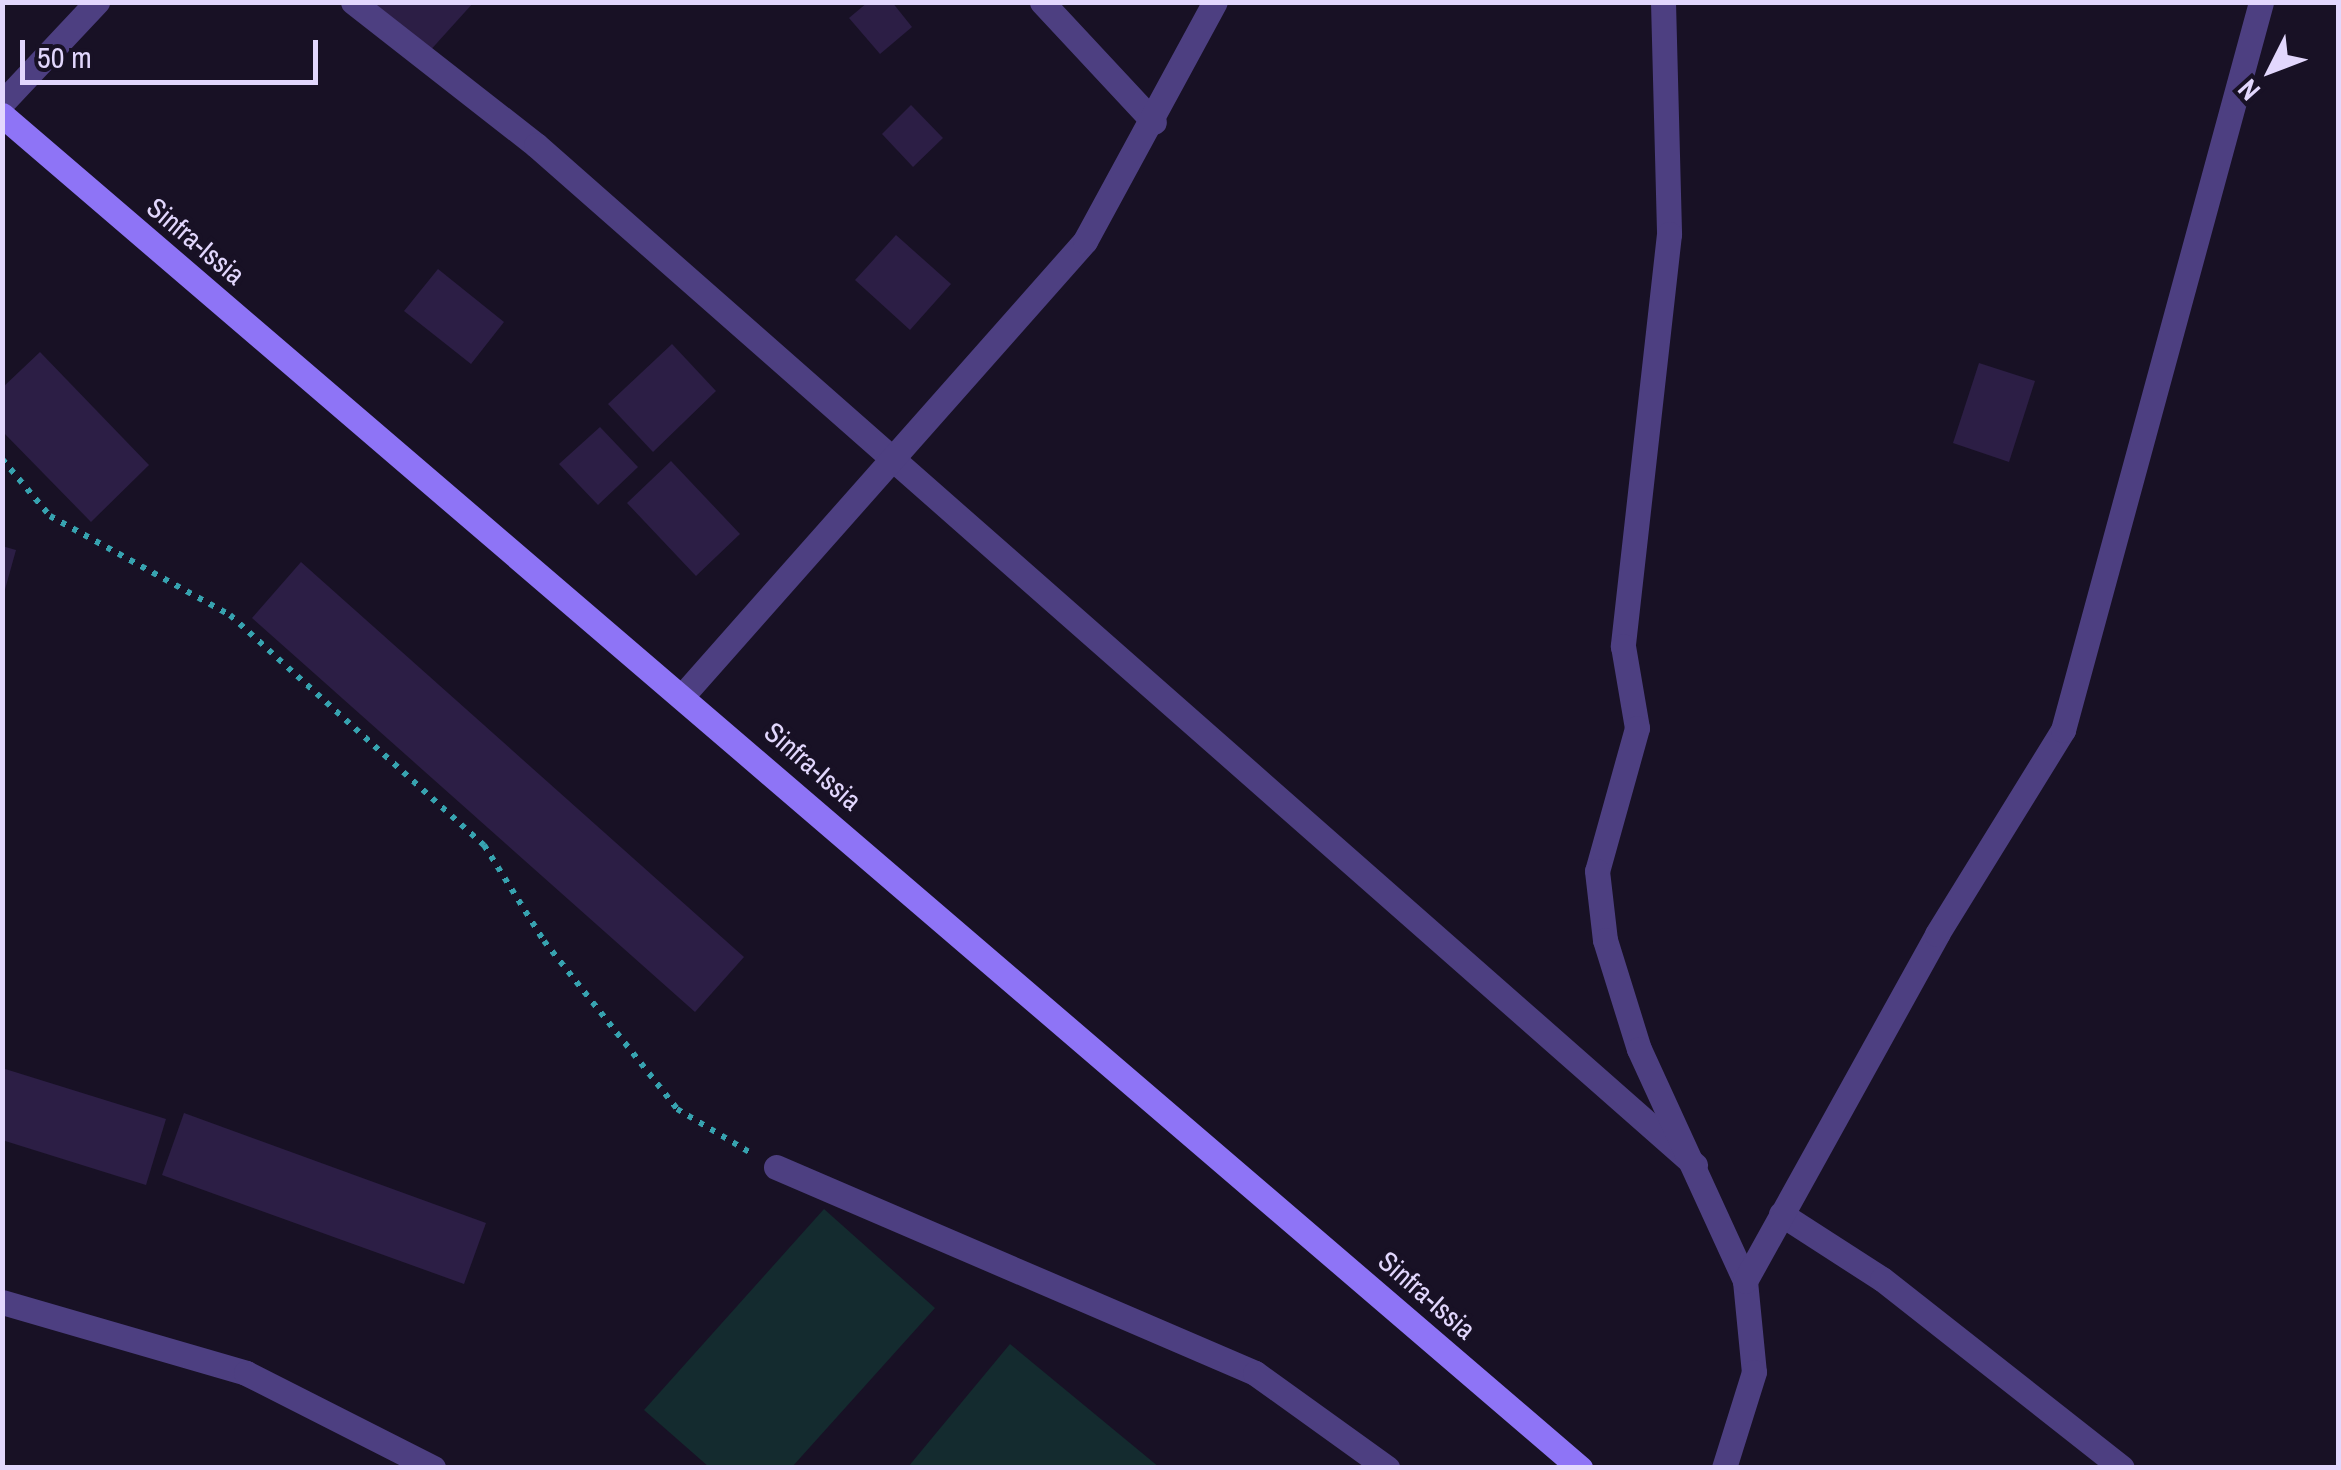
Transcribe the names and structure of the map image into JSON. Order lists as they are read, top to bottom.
{
  "streets": {
    "main road": ["Sinfra-Issia"]
  },
  "scale_bar": "50 m",
  "north": "bottom left"
}
